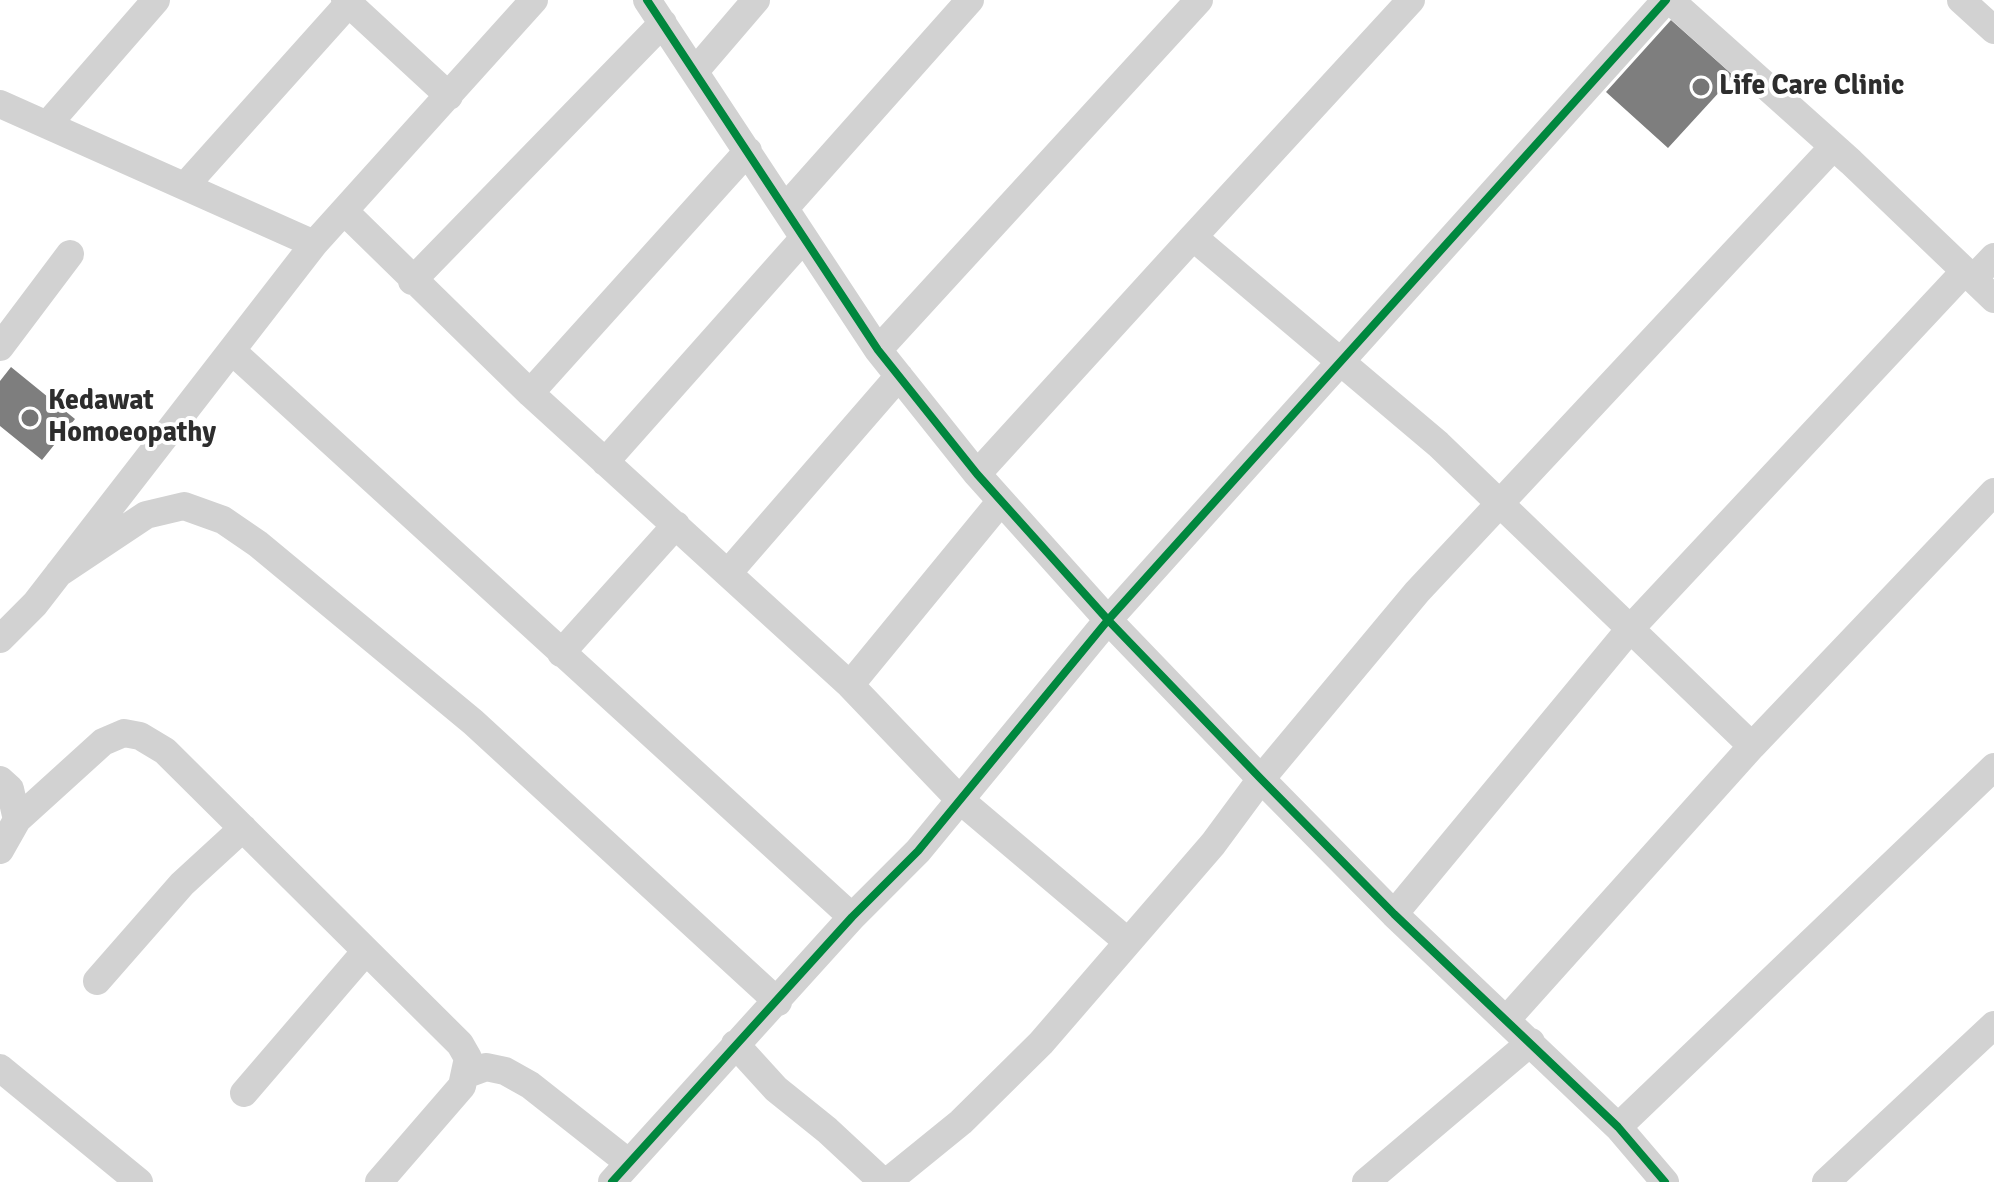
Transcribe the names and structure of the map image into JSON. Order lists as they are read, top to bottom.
{
  "places": ["Life Care Clinic", "Kedawat Homoeopathy"]
}
